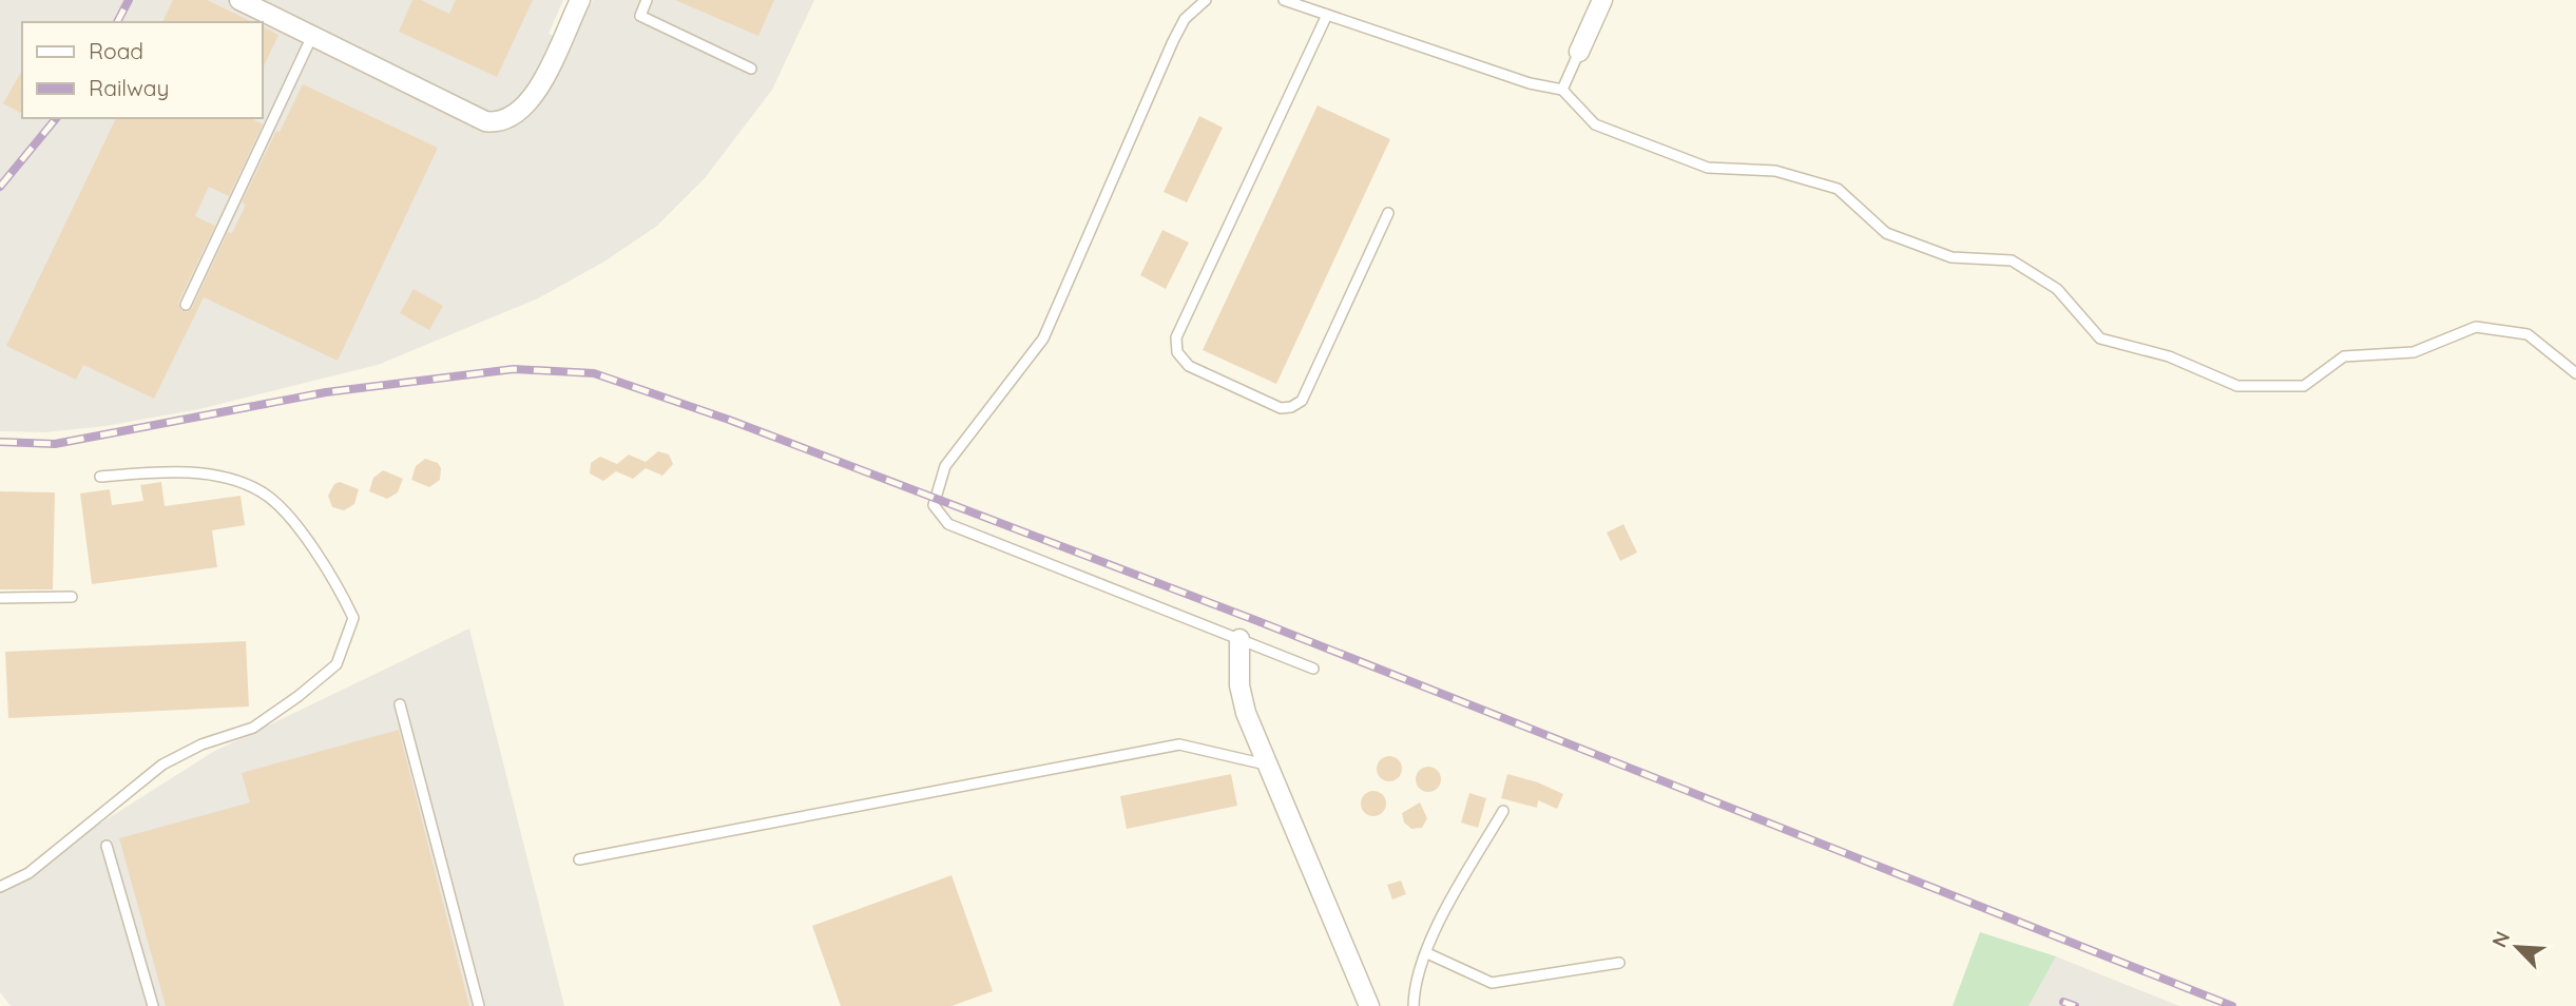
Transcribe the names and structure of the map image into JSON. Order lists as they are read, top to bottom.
{
  "legend": ["Road", "Railway"],
  "north": "top left"
}
